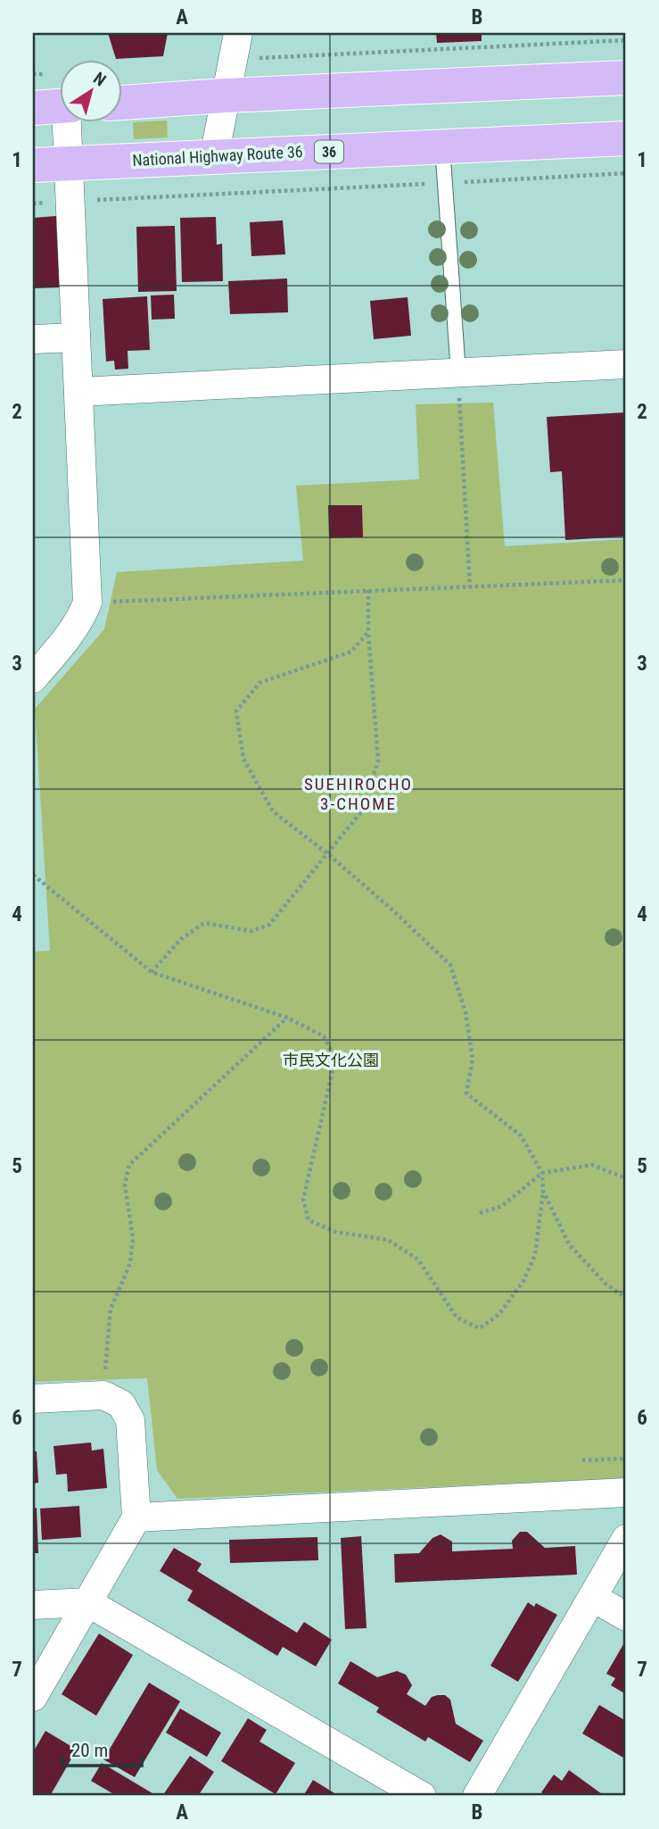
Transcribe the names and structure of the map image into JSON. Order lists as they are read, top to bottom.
{
  "streets": {
    "highway": ["36", "National Highway Route 36"]
  },
  "districts": ["SUEHIROCHO 3-CHOME"],
  "parks": ["市民文化公園"],
  "scale_bar": "20 m",
  "north": "top right",
  "grid": {
    "columns": ["A", "B"],
    "rows": [
      "1",
      "2",
      "3",
      "4",
      "5",
      "6",
      "7"
    ]
  }
}
